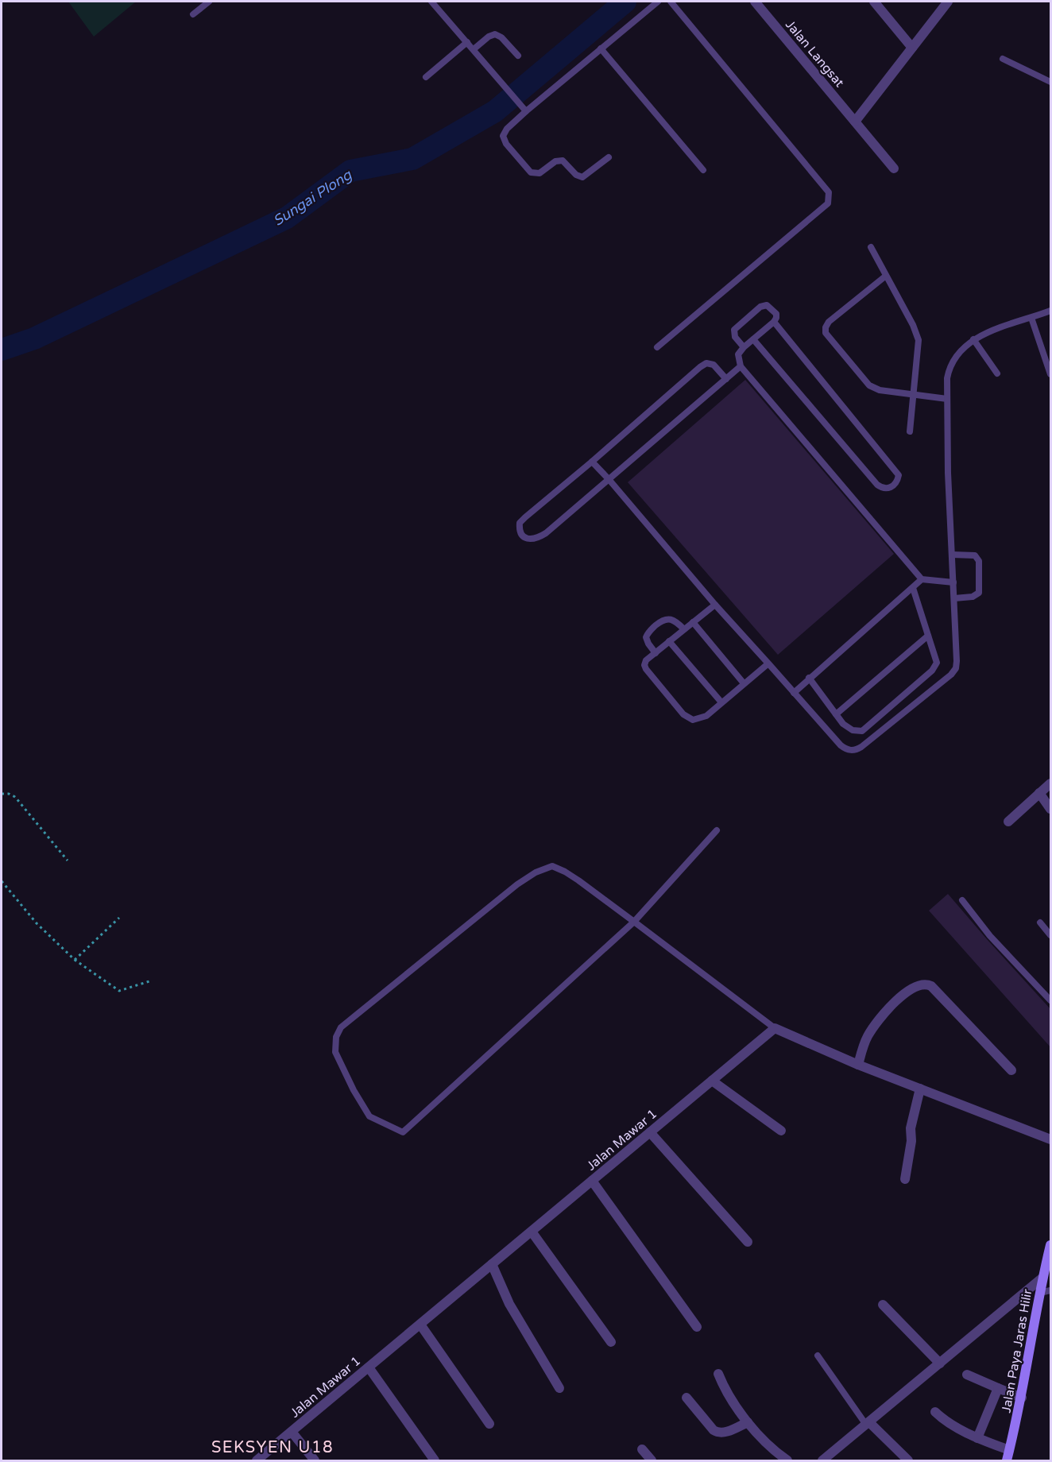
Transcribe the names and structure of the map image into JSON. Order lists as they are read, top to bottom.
{
  "streets": {
    "street": ["Jalan Langsat", "Jalan Mawar 1", "Jalan Paya Jaras Hilir"]
  },
  "districts": ["SEKSYEN U18"],
  "water": ["Sungai Plong"]
}
